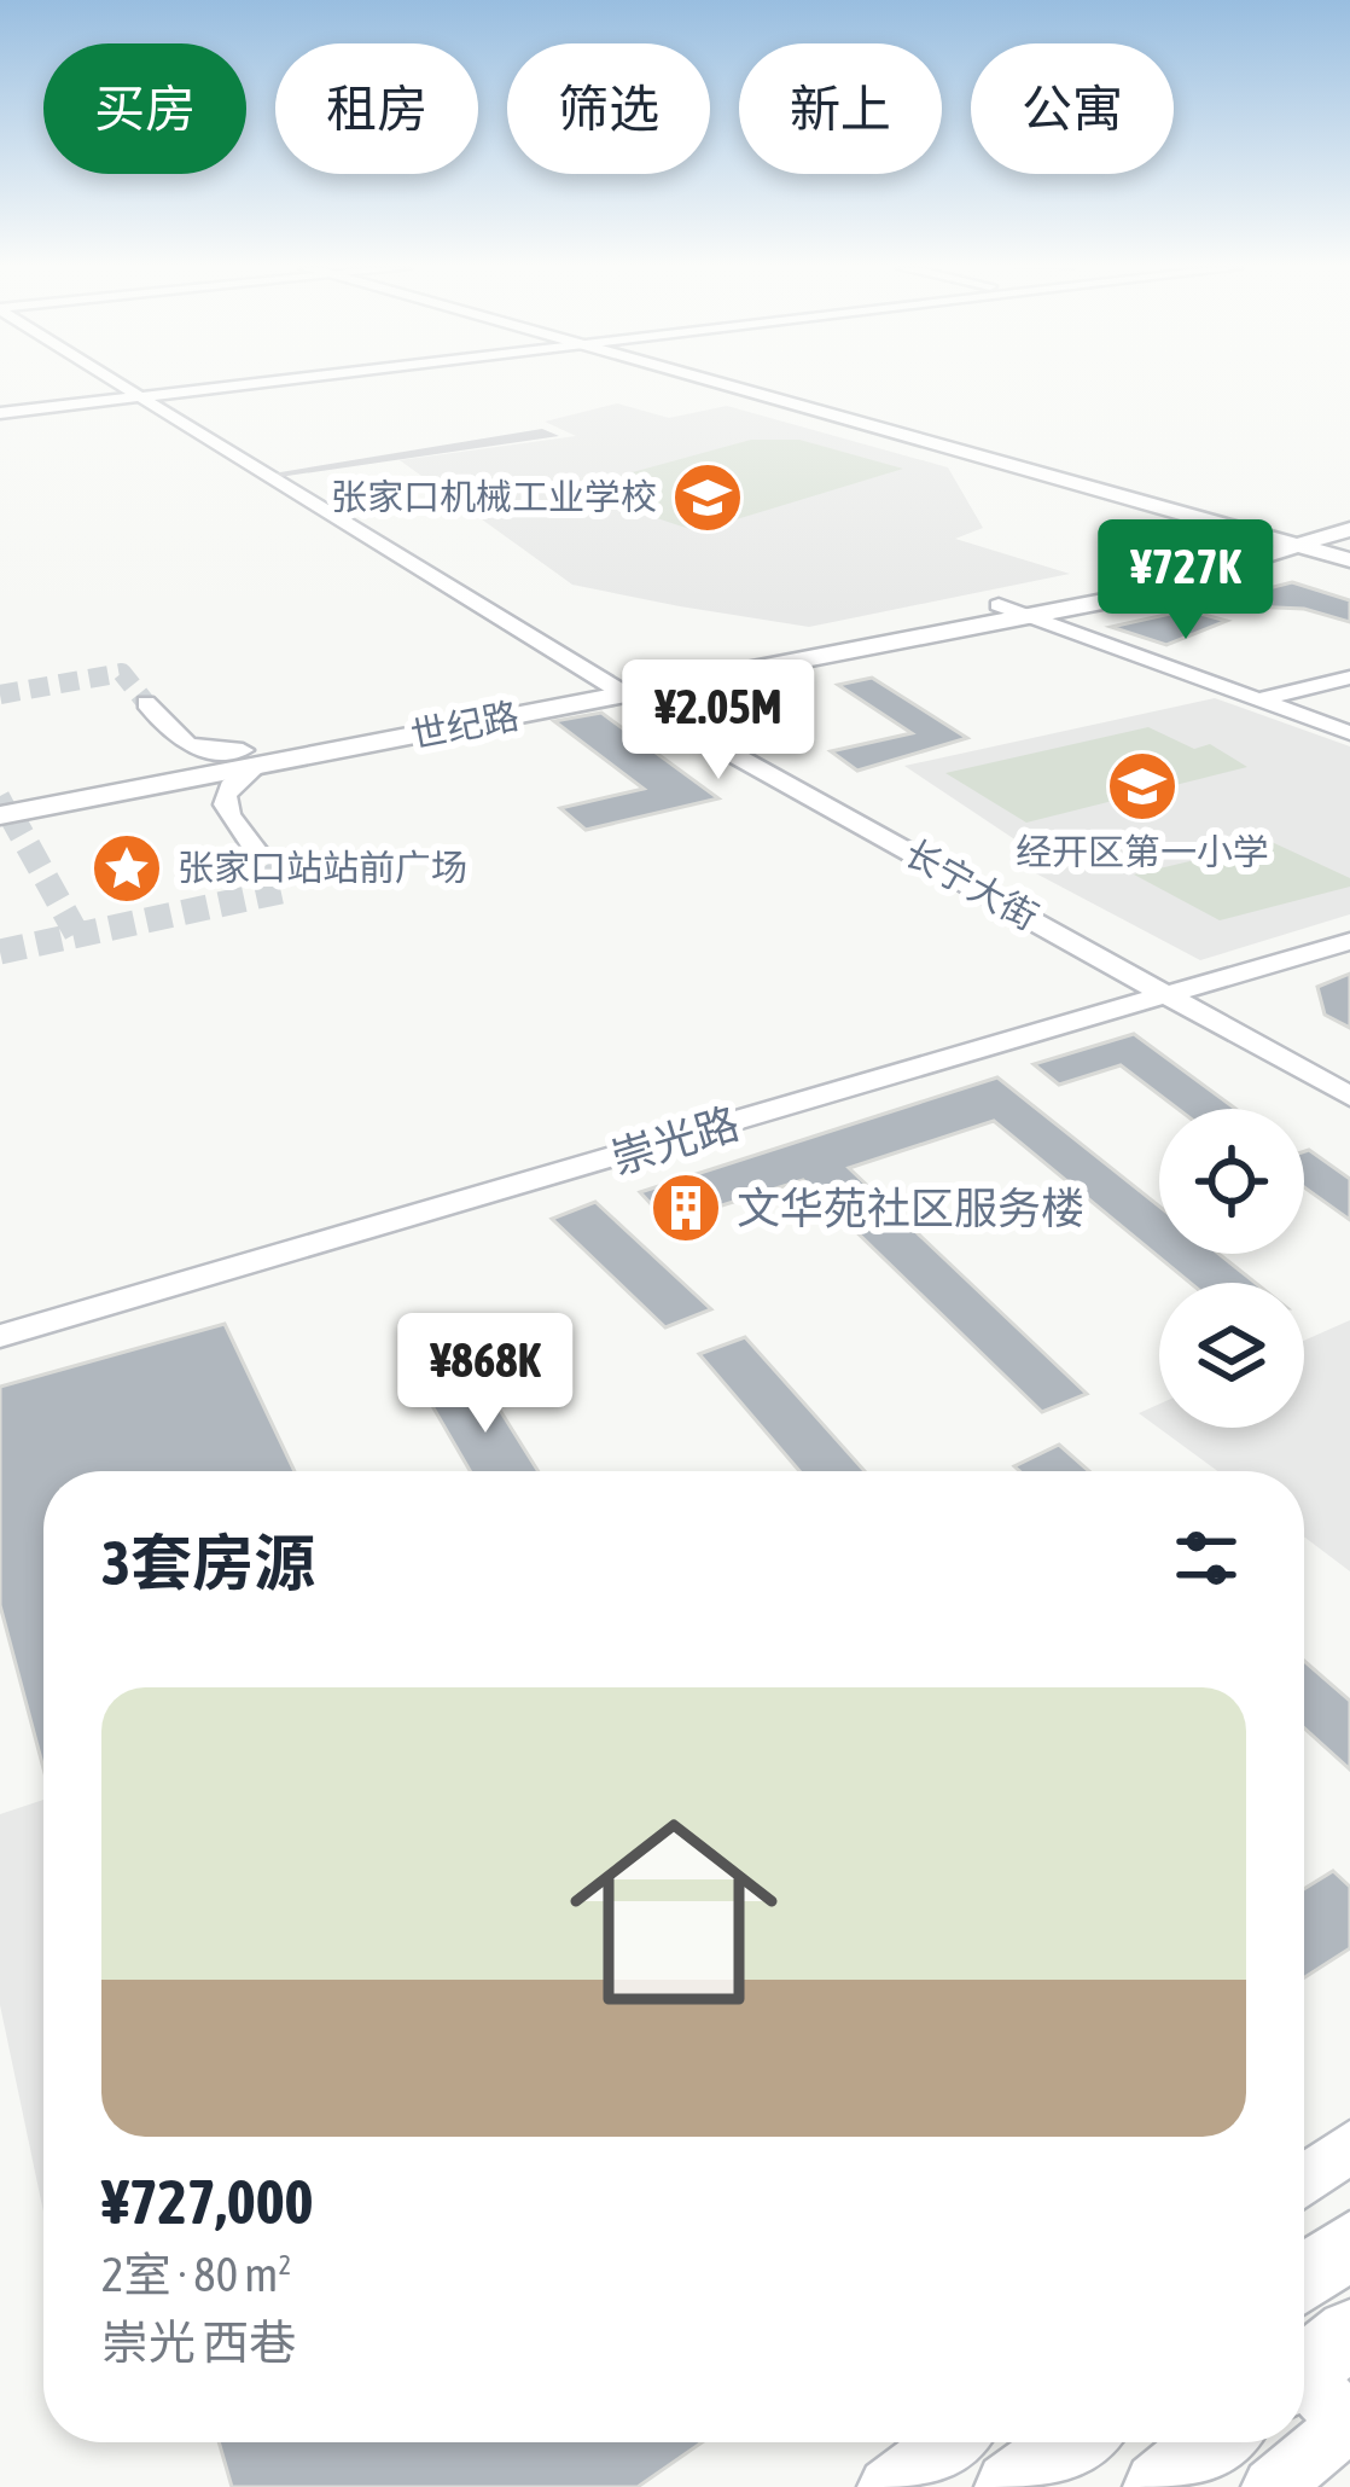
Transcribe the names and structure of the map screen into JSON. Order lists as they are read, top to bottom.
{
  "streets": {
    "main road": ["世纪路", "长宁大街", "崇光路"]
  },
  "crossings": [
    ["世纪路", "长宁大街"],
    ["长宁大街", "崇光路"]
  ],
  "places": {
    "school or university": ["张家口机械工业学校", "经开区第一小学"],
    "place": ["张家口站站前广场"],
    "building": ["文华苑社区服务楼"]
  },
  "page": {
    "chip": [
      "买房",
      "租房",
      "筛选",
      "新上",
      "公寓"
    ],
    "price": ["¥727K", "¥2.05M", "¥868K"],
    "heading": "3套房源",
    "list": [
      {
        "name": "¥727,000",
        "note": "2室 · 80 m² · 崇光 西巷"
      }
    ]
  }
}
